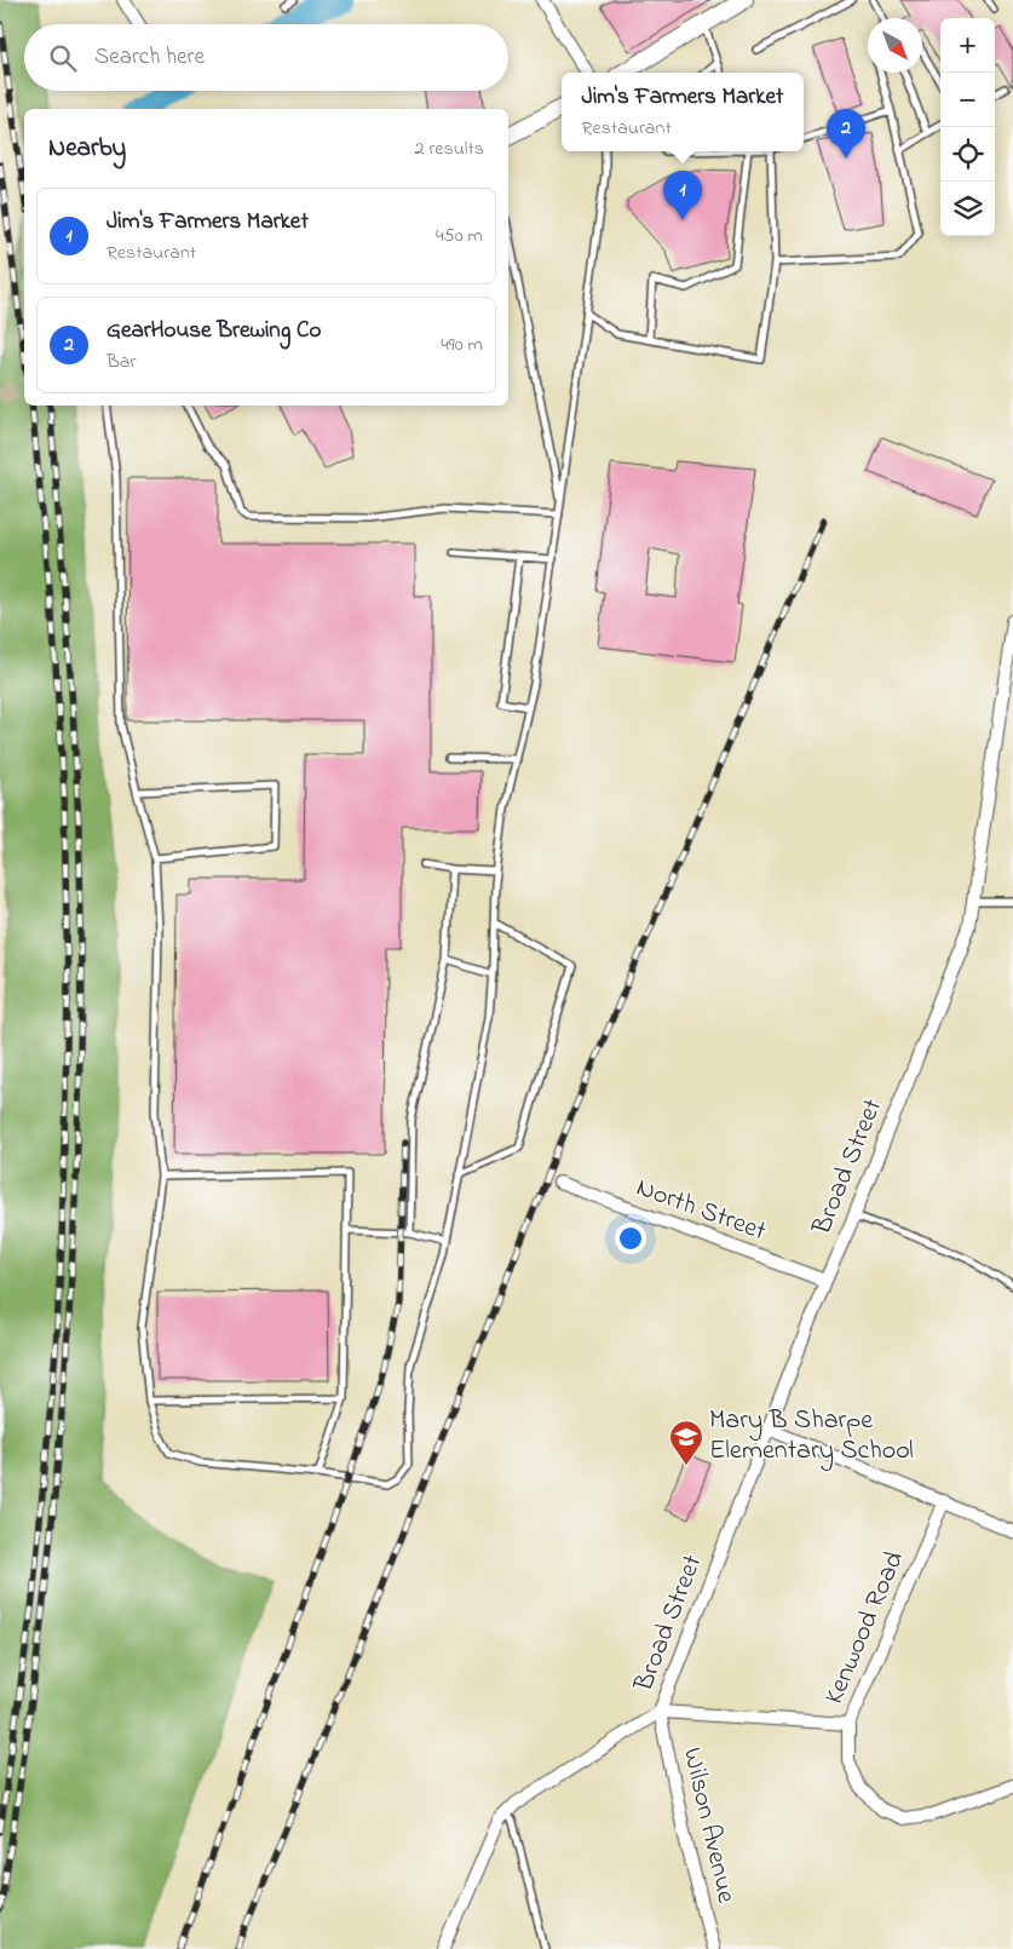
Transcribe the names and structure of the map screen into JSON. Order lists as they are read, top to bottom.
{
  "streets": {
    "street": [
      "Broad Street",
      "North Street",
      "Kenwood Road",
      "Wilson Avenue"
    ]
  },
  "crossings": [
    ["Broad Street", "North Street"],
    ["Broad Street", "Wilson Avenue"]
  ],
  "places": {
    "school or university": ["Mary B Sharpe Elementary School"]
  },
  "north": "bottom right",
  "page": {
    "map_buttons": ["+", "−"],
    "search": "Search here",
    "popup": ["Jim's Farmers Market", "Restaurant"],
    "pins": ["2", "1"],
    "heading": ["Nearby", "2 results"],
    "list": [
      {
        "mark": "1",
        "name": "Jim's Farmers Market",
        "note": "Restaurant",
        "value": "450 m"
      },
      {
        "mark": "2",
        "name": "GearHouse Brewing Co",
        "note": "Bar",
        "value": "490 m"
      }
    ]
  }
}
